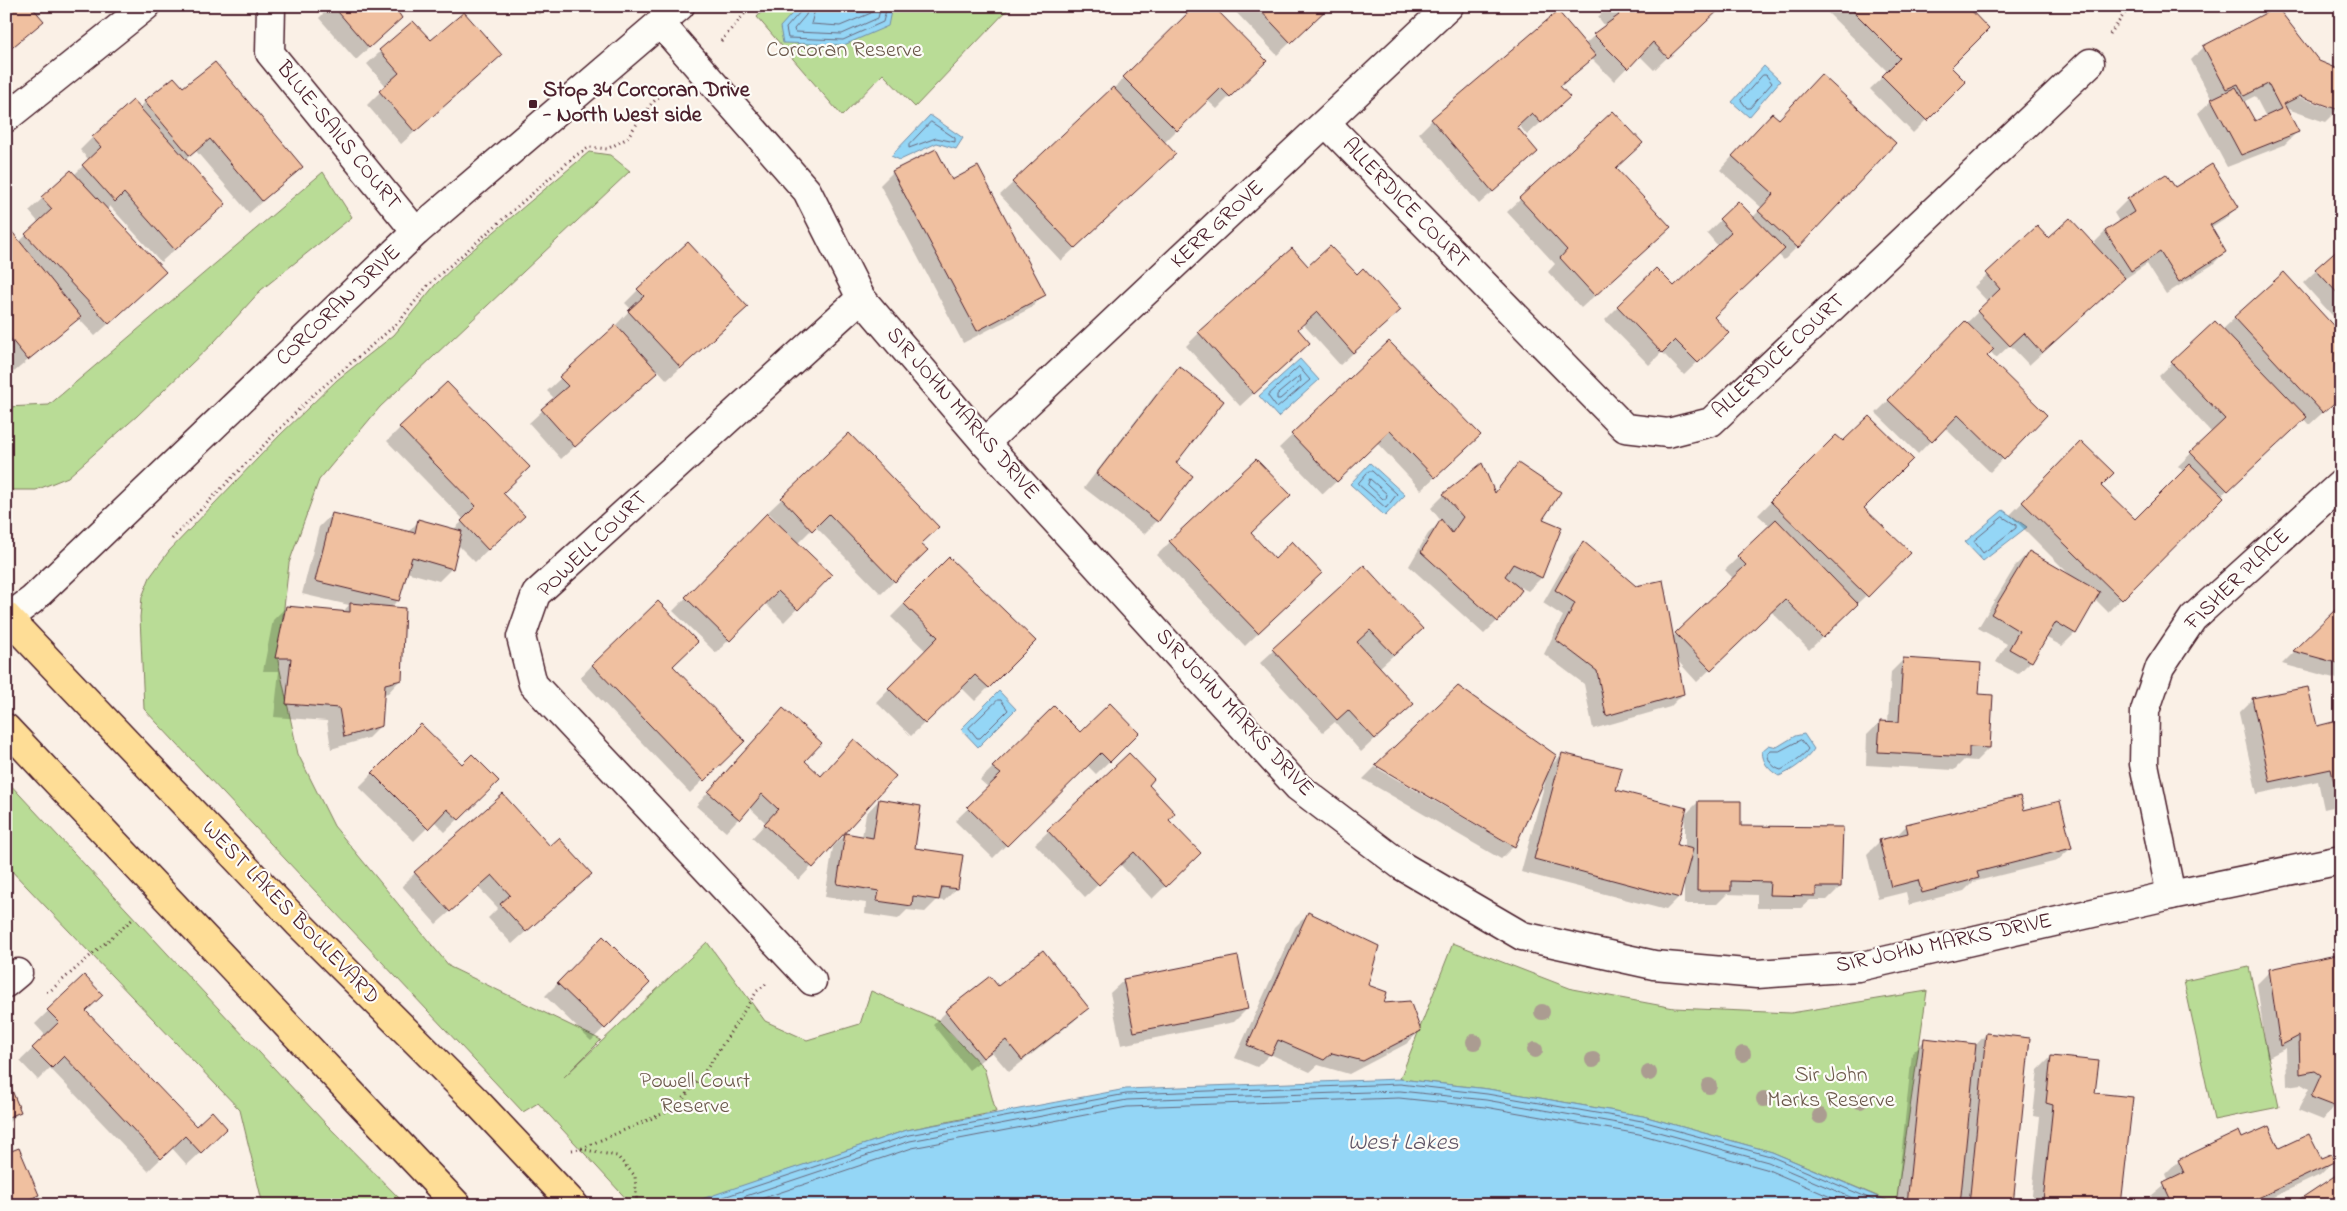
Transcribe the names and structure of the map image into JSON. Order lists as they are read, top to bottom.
{
  "streets": {
    "main road": ["WEST LAKES BOULEVARD"],
    "street": [
      "BLUE-SAILS COURT",
      "ALLERDICE COURT",
      "KERR GROVE",
      "CORCORAN DRIVE",
      "SIR JOHN MARKS DRIVE",
      "POWELL COURT",
      "FISHER PLACE"
    ]
  },
  "crossings": [
    ["BLUE-SAILS COURT", "CORCORAN DRIVE"],
    ["ALLERDICE COURT", "KERR GROVE"],
    ["KERR GROVE", "SIR JOHN MARKS DRIVE"],
    ["CORCORAN DRIVE", "SIR JOHN MARKS DRIVE"],
    ["CORCORAN DRIVE", "WEST LAKES BOULEVARD"],
    ["SIR JOHN MARKS DRIVE", "POWELL COURT"],
    ["SIR JOHN MARKS DRIVE", "FISHER PLACE"]
  ],
  "water": ["West Lakes"],
  "parks": ["Corcoran Reserve", "Sir John Marks Reserve", "Powell Court Reserve"],
  "places": {
    "transit": ["Stop 34 Corcoran Drive - North West side"]
  }
}
